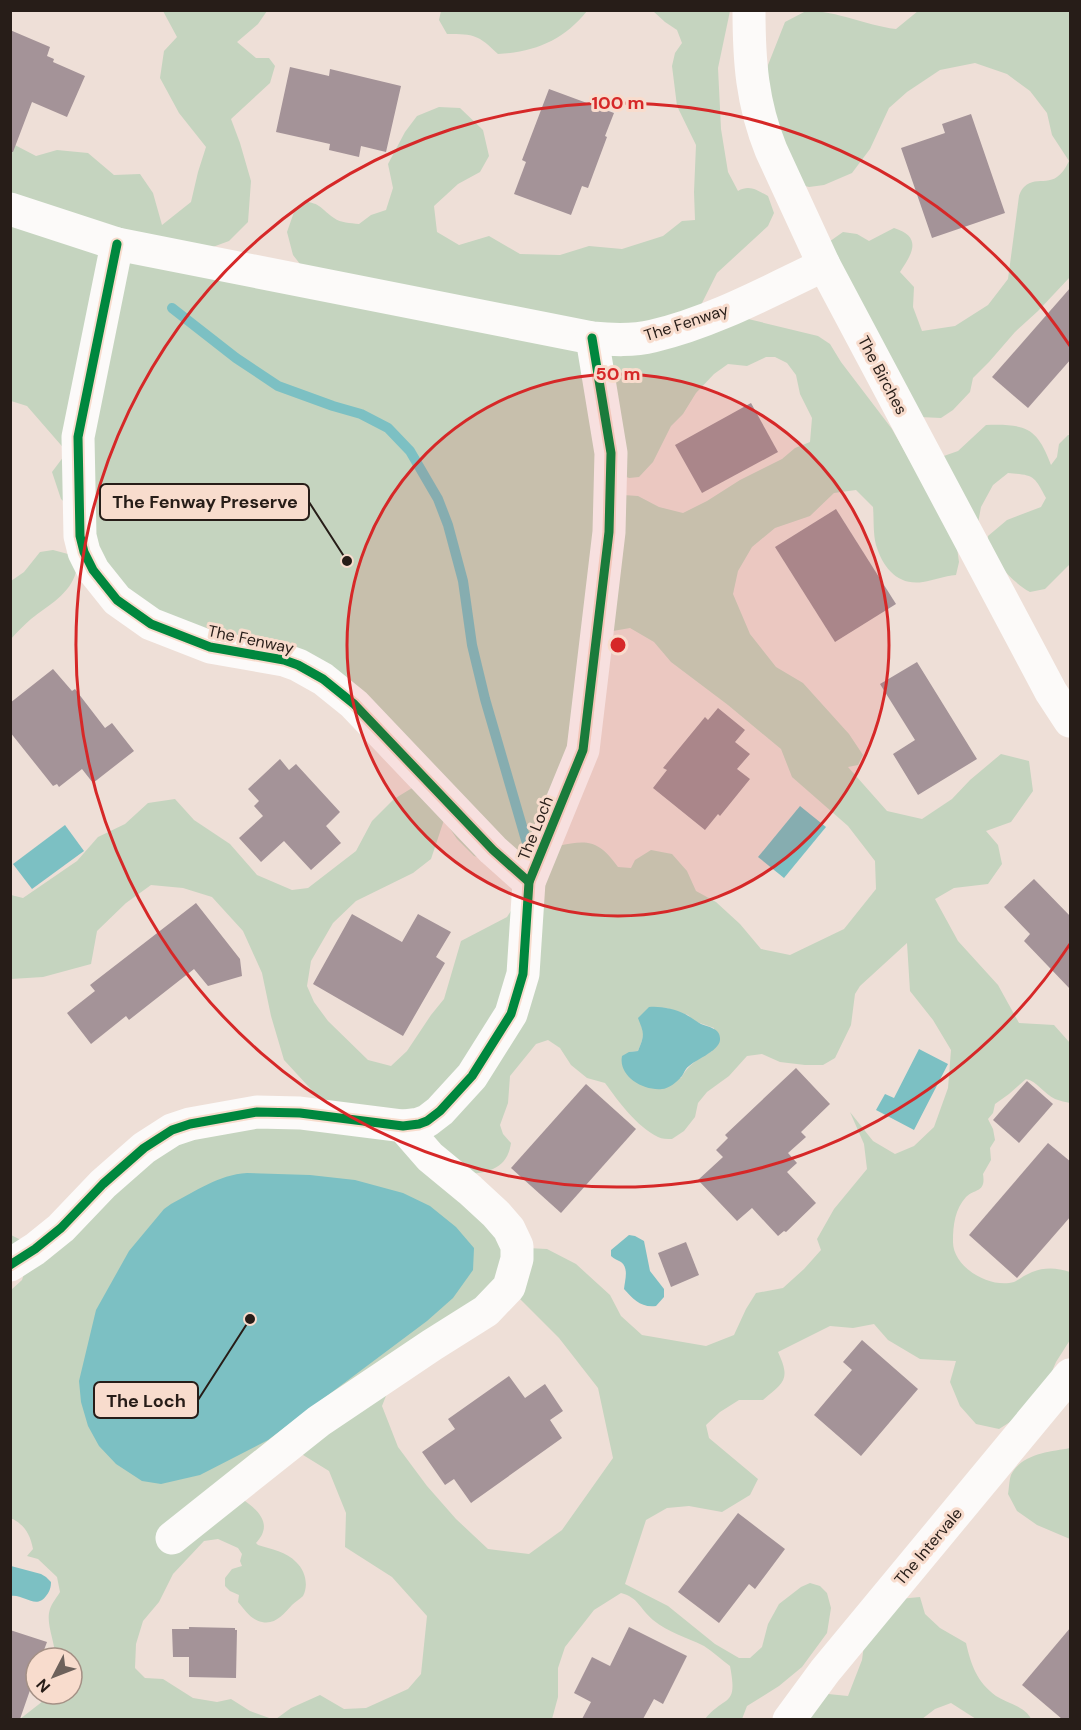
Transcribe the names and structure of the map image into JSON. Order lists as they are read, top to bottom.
{
  "streets": {
    "street": [
      "The Fenway",
      "The Birches",
      "The Loch",
      "The Intervale"
    ]
  },
  "crossings": [
    ["The Fenway", "The Birches"],
    ["The Fenway", "The Loch"]
  ],
  "places": ["The Fenway Preserve", "The Loch"],
  "north": "bottom left",
  "rings": ["100 m", "50 m"]
}
